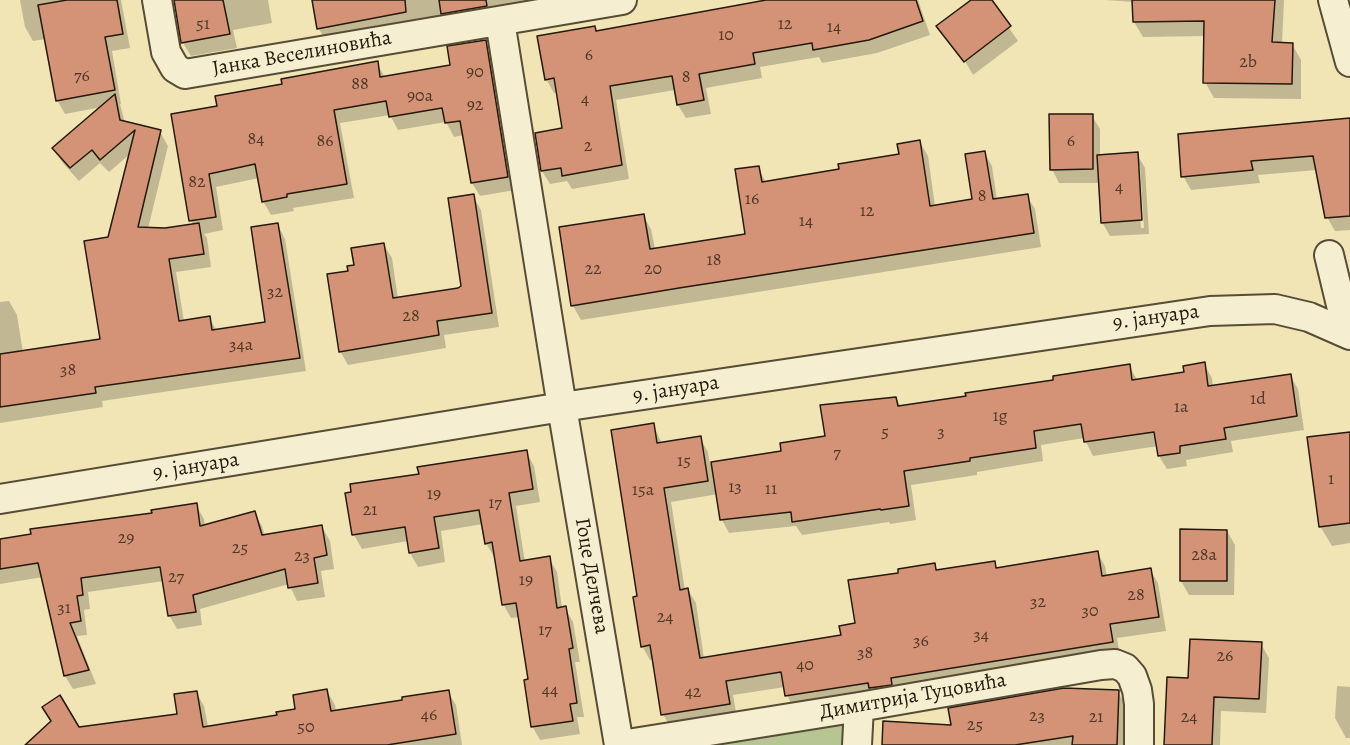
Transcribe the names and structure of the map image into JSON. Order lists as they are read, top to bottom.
{
  "streets": {
    "street": [
      "Јанка Веселиновића",
      "9. јануара",
      "Гоце Делчева",
      "Димитрија Туцовића"
    ]
  },
  "crossings": [
    ["9. јануара", "Гоце Делчева"],
    ["Гоце Делчева", "Димитрија Туцовића"]
  ],
  "house_numbers": [
    "51",
    "12",
    "14",
    "10",
    "6",
    "2b",
    "90",
    "76",
    "8",
    "88",
    "90a",
    "4",
    "92",
    "84",
    "86",
    "6",
    "2",
    "82",
    "4",
    "8",
    "16",
    "12",
    "14",
    "18",
    "22",
    "20",
    "32",
    "28",
    "34a",
    "38",
    "1d",
    "1a",
    "1g",
    "5",
    "3",
    "7",
    "15",
    "1",
    "13",
    "11",
    "15a",
    "19",
    "17",
    "21",
    "29",
    "25",
    "28a",
    "23",
    "27",
    "19",
    "28",
    "32",
    "31",
    "30",
    "24",
    "17",
    "34",
    "36",
    "38",
    "26",
    "40",
    "44",
    "42",
    "46",
    "23",
    "21",
    "24",
    "25",
    "50"
  ]
}
